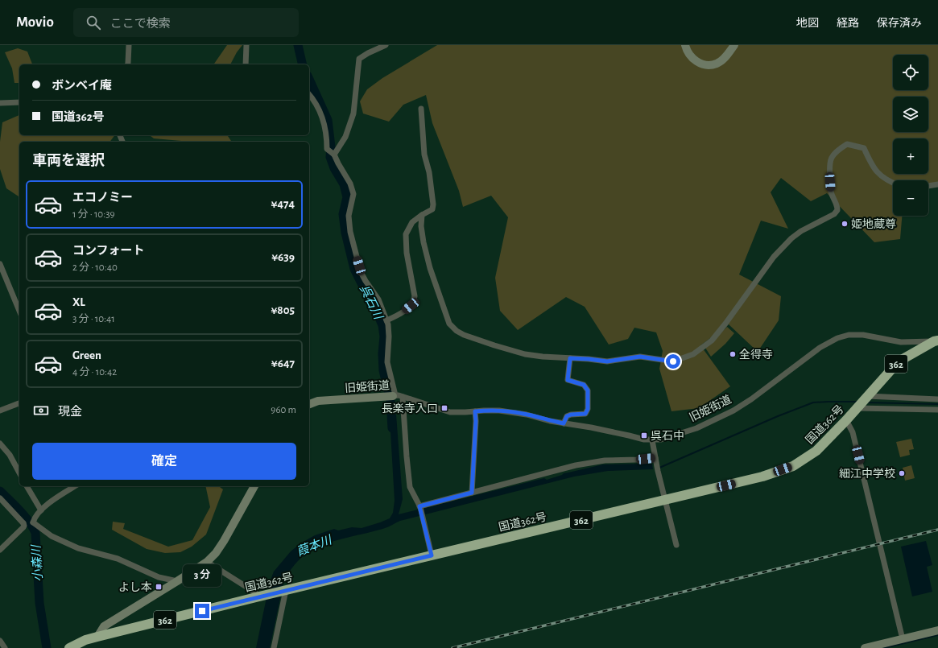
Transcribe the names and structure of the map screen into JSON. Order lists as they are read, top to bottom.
{
  "streets": {
    "highway": ["362", "国道362号"],
    "street": ["旧姫街道"]
  },
  "crossings": [
    ["旧姫街道", "国道362号"]
  ],
  "water": ["呉石川", "葭本川", "小森川"],
  "places": {
    "other": ["姫地蔵尊", "全得寺", "細江中学校"],
    "transit": ["長楽寺入口", "呉石中", "よし本"]
  },
  "page": {
    "header": "Movio",
    "search": "ここで検索",
    "nav": ["地図", "経路", "保存済み"],
    "map_buttons": ["+", "−"],
    "banner": ["ボンベイ庵", "国道362号"],
    "heading": "車両を選択",
    "list": [
      {
        "name": "エコノミー",
        "note": "1 分 · 10:39",
        "value": "¥474"
      },
      {
        "name": "コンフォート",
        "note": "2 分 · 10:40",
        "value": "¥639"
      },
      {
        "name": "XL",
        "note": "3 分 · 10:41",
        "value": "¥805"
      },
      {
        "name": "Green",
        "note": "4 分 · 10:42",
        "value": "¥647"
      }
    ],
    "pay": ["現金", "960 m"],
    "buttons": "確定",
    "bubble": "3 分"
  }
}
